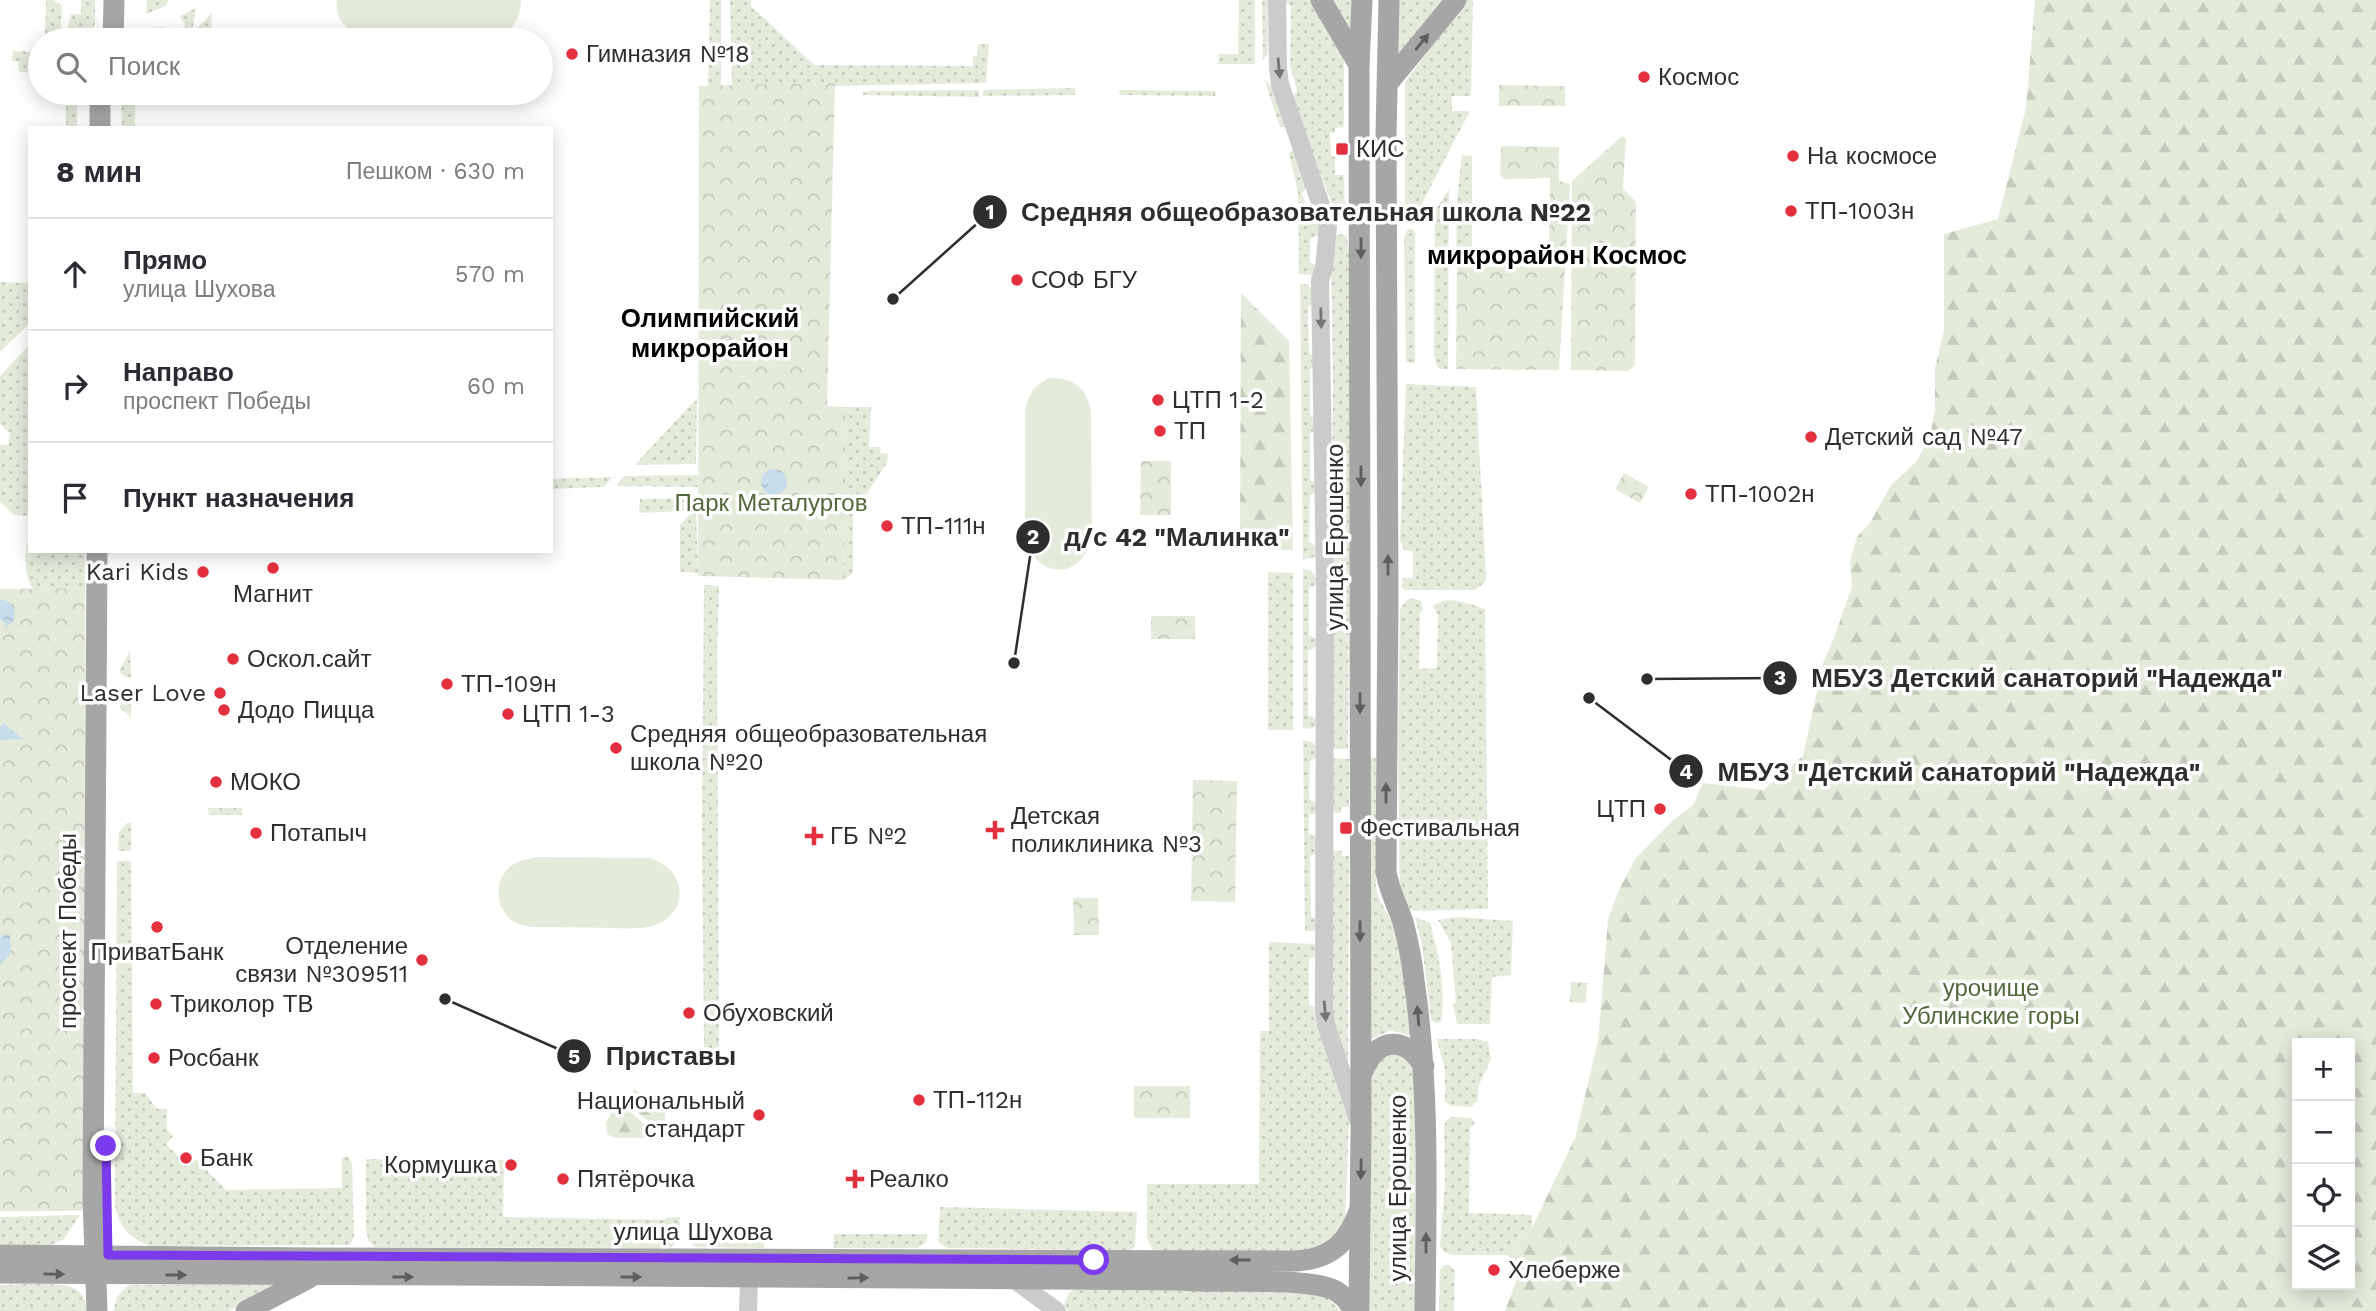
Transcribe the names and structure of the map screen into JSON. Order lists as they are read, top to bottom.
{
  "streets": {
    "main road": ["улица Ерошенко", "проспект Победы", "улица Шухова"]
  },
  "crossings": [
    ["улица Ерошенко", "улица Шухова"],
    ["проспект Победы", "улица Шухова"]
  ],
  "districts": ["микрорайон Космос", "Олимпийский микрорайон"],
  "parks": ["Парк Металургов", "урочище Ублинские горы"],
  "places": {
    "other": [
      "Гимназия №18",
      "Космос",
      "На космосе",
      "ТП-1003н",
      "СОФ БГУ",
      "Средняя общеобразовательная школа №22",
      "ЦТП 1-2",
      "ТП",
      "Детский сад №47",
      "ТП-1002н",
      "ТП-111н",
      "Магнит",
      "Kari Kids",
      "Оскол.сайт",
      "д/с 42 \"Малинка\"",
      "МБУЗ Детский санаторий \"Надежда\"",
      "ТП-109н",
      "Laser Love",
      "МБУЗ \"Детский санаторий \"Надежда\"",
      "Додо Пицца",
      "ЦТП 1-3",
      "Средняя общеобразовательная школа №20",
      "МОКО",
      "ЦТП",
      "Потапыч",
      "ПриватБанк",
      "Отделение связи №309511",
      "Приставы",
      "Триколор ТВ",
      "Обуховский",
      "Росбанк",
      "ТП-112н",
      "Национальный стандарт",
      "Банк",
      "Кормушка",
      "Пятёрочка",
      "Хлеберже"
    ],
    "transit": ["КИС", "Фестивальная"],
    "health": ["Детская поликлиника №3", "ГБ №2", "Реалко"]
  },
  "page": {
    "search": "Поиск",
    "heading": ["8 мин", "Пешком · 630 m"],
    "list": [
      ["Прямо", "улица Шухова", "570 m"],
      ["Направо", "проспект Победы", "60 m"],
      "Пункт назначения"
    ],
    "map_buttons": ["+", "−"]
  }
}
